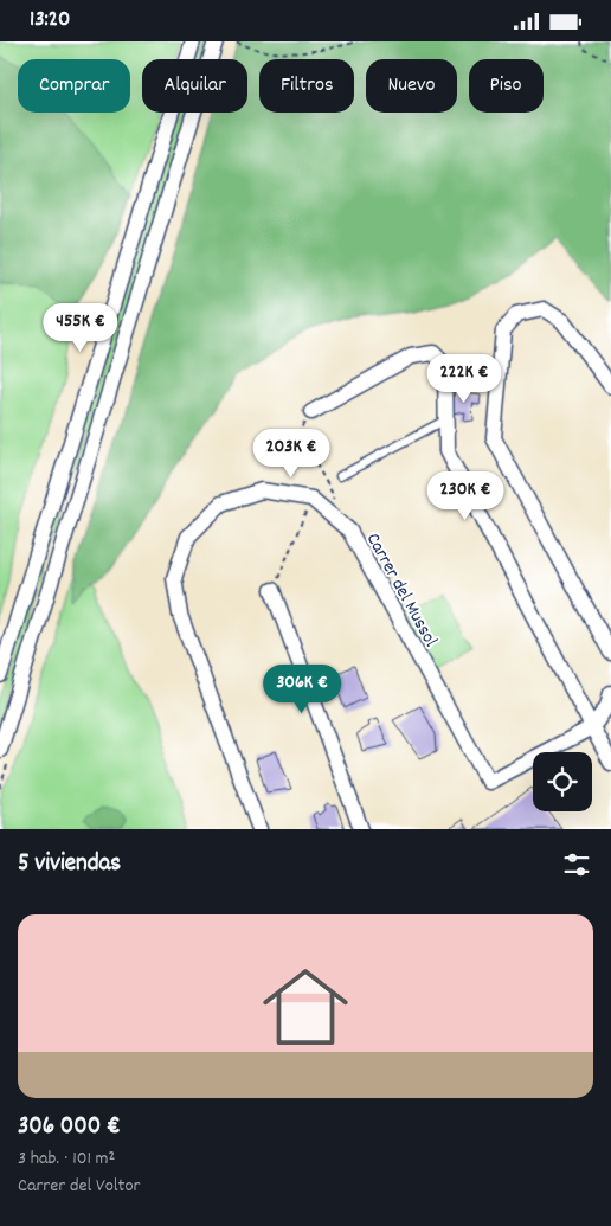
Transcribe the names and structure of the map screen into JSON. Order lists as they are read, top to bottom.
{
  "streets": {
    "street": ["Carrer del Mussol"]
  },
  "page": {
    "status": "13:20",
    "chip": [
      "Comprar",
      "Alquilar",
      "Filtros",
      "Nuevo",
      "Piso"
    ],
    "price": [
      "455K €",
      "222K €",
      "203K €",
      "230K €",
      "306K €"
    ],
    "heading": "5 viviendas",
    "list": [
      {
        "name": "306 000 €",
        "note": "3 hab. · 101 m² · Carrer del Voltor"
      }
    ]
  }
}
